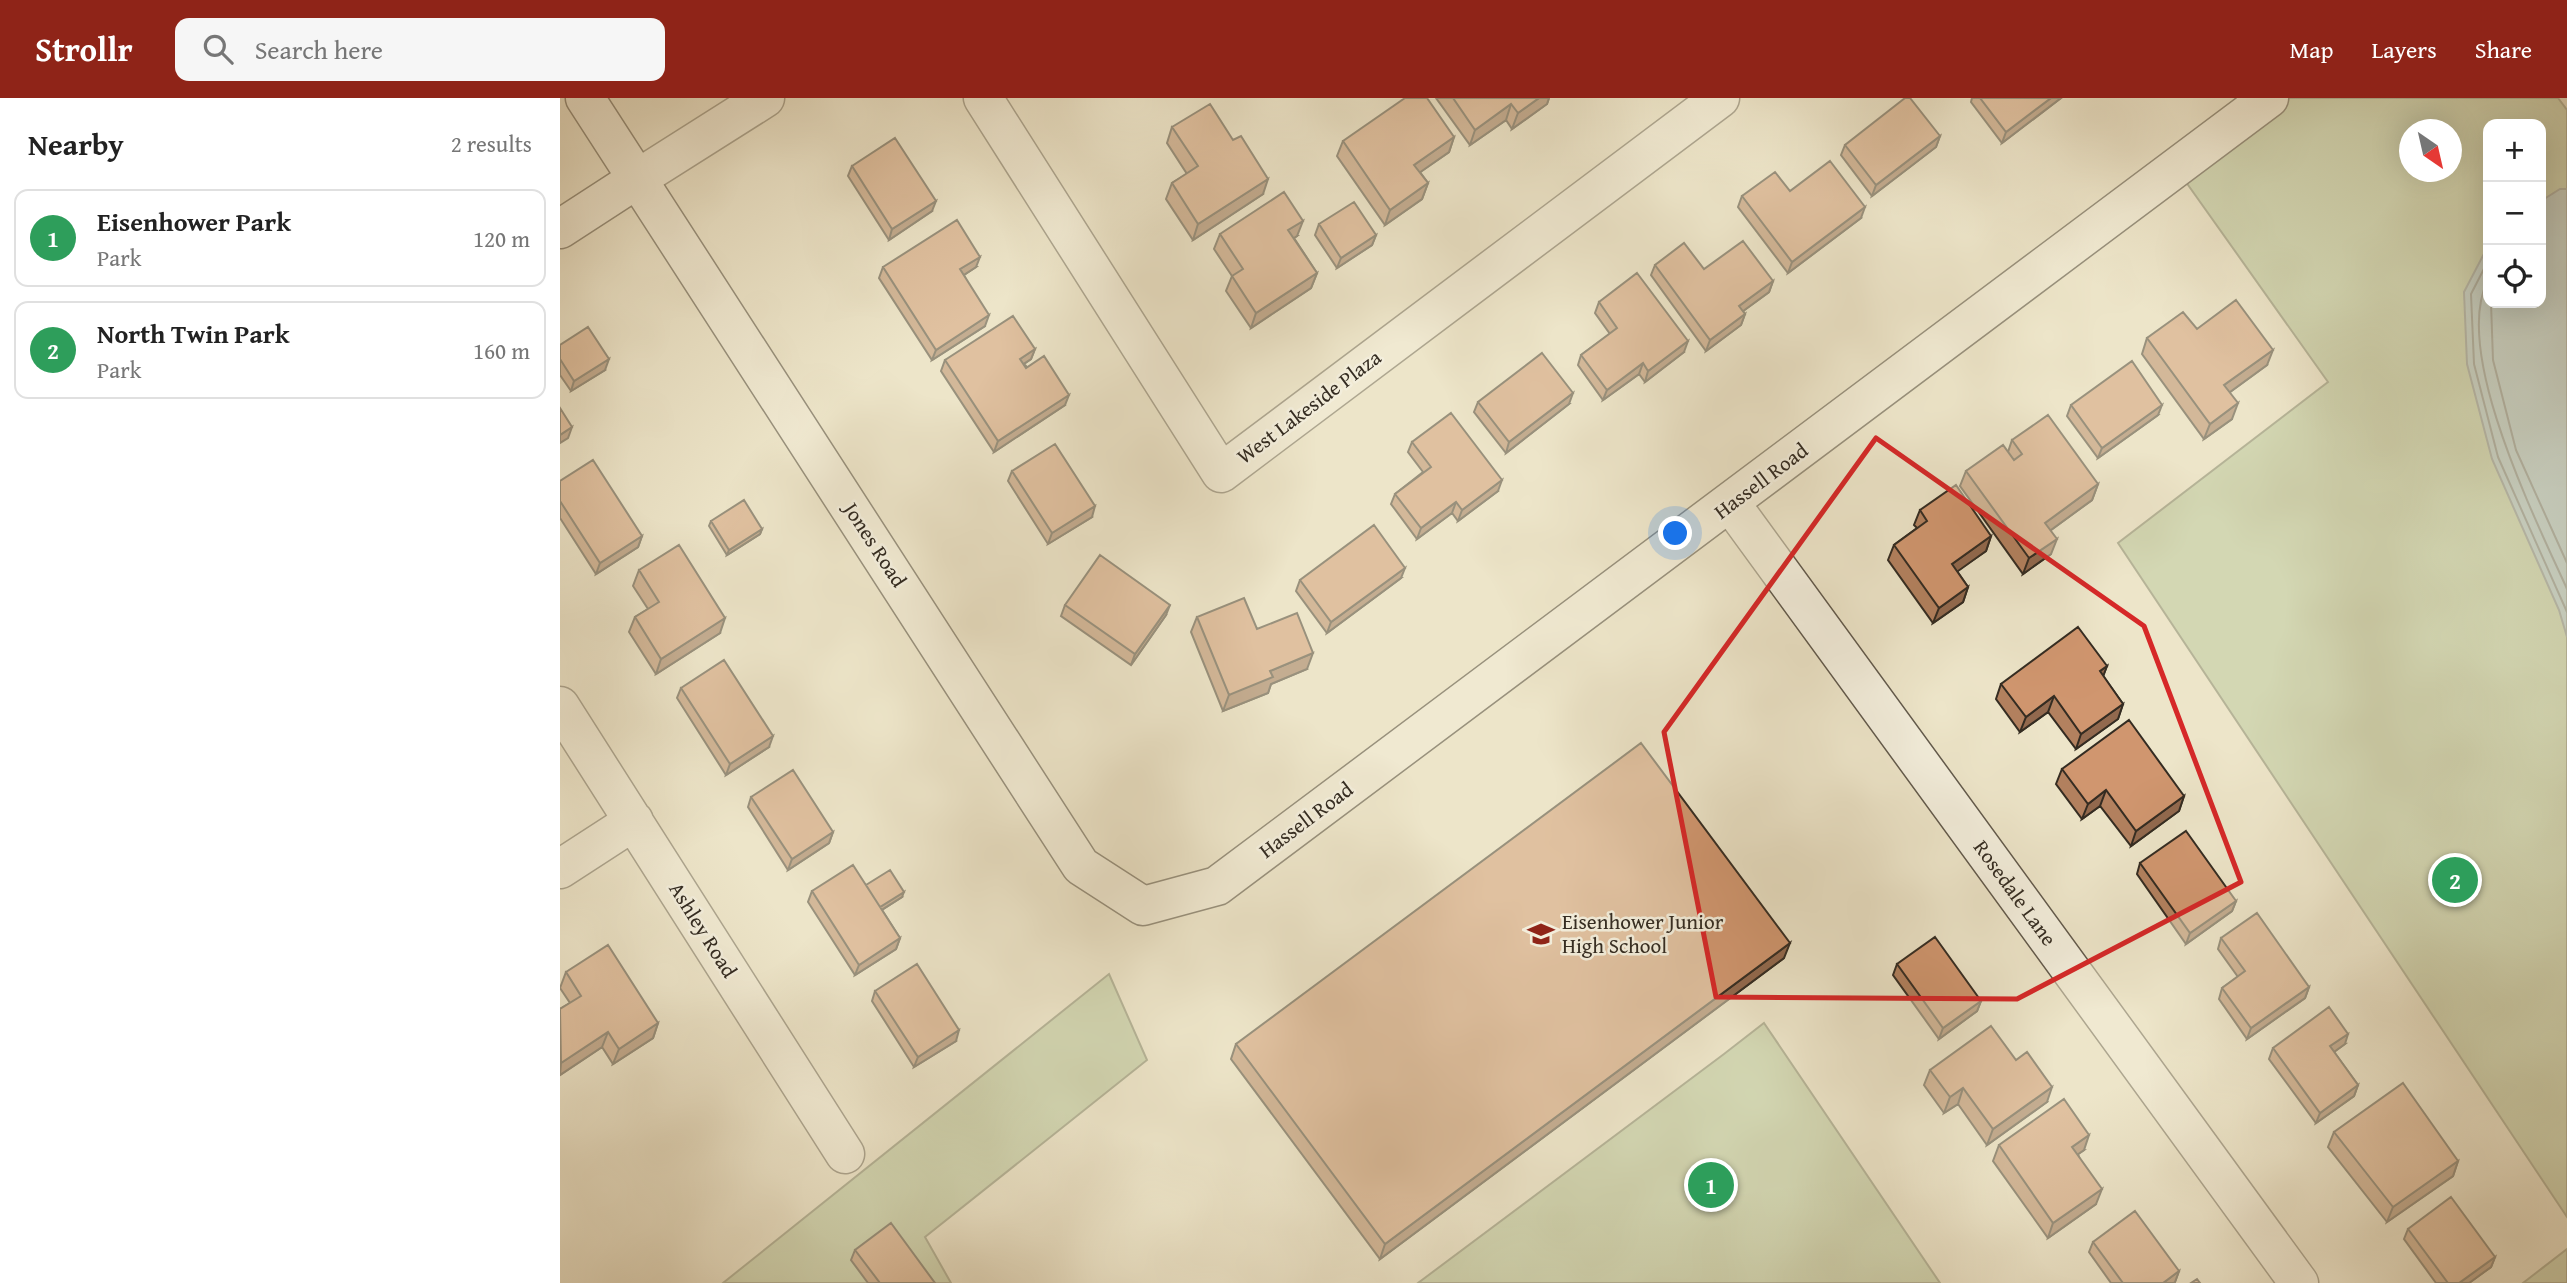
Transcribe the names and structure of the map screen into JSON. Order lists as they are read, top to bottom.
{
  "streets": {
    "street": [
      "West Lakeside Plaza",
      "Hassell Road",
      "Jones Road",
      "Rosedale Lane",
      "Ashley Road"
    ]
  },
  "crossings": [
    ["Hassell Road", "Jones Road"],
    ["Hassell Road", "Rosedale Lane"]
  ],
  "places": {
    "school or university": ["Eisenhower Junior High School"]
  },
  "north": "bottom right",
  "page": {
    "header": "Strollr",
    "search": "Search here",
    "nav": ["Map", "Layers", "Share"],
    "heading": ["Nearby", "2 results"],
    "map_buttons": ["+", "−"],
    "list": [
      {
        "mark": "1",
        "name": "Eisenhower Park",
        "note": "Park",
        "value": "120 m"
      },
      {
        "mark": "2",
        "name": "North Twin Park",
        "note": "Park",
        "value": "160 m"
      }
    ],
    "pins": ["2", "1"]
  }
}
